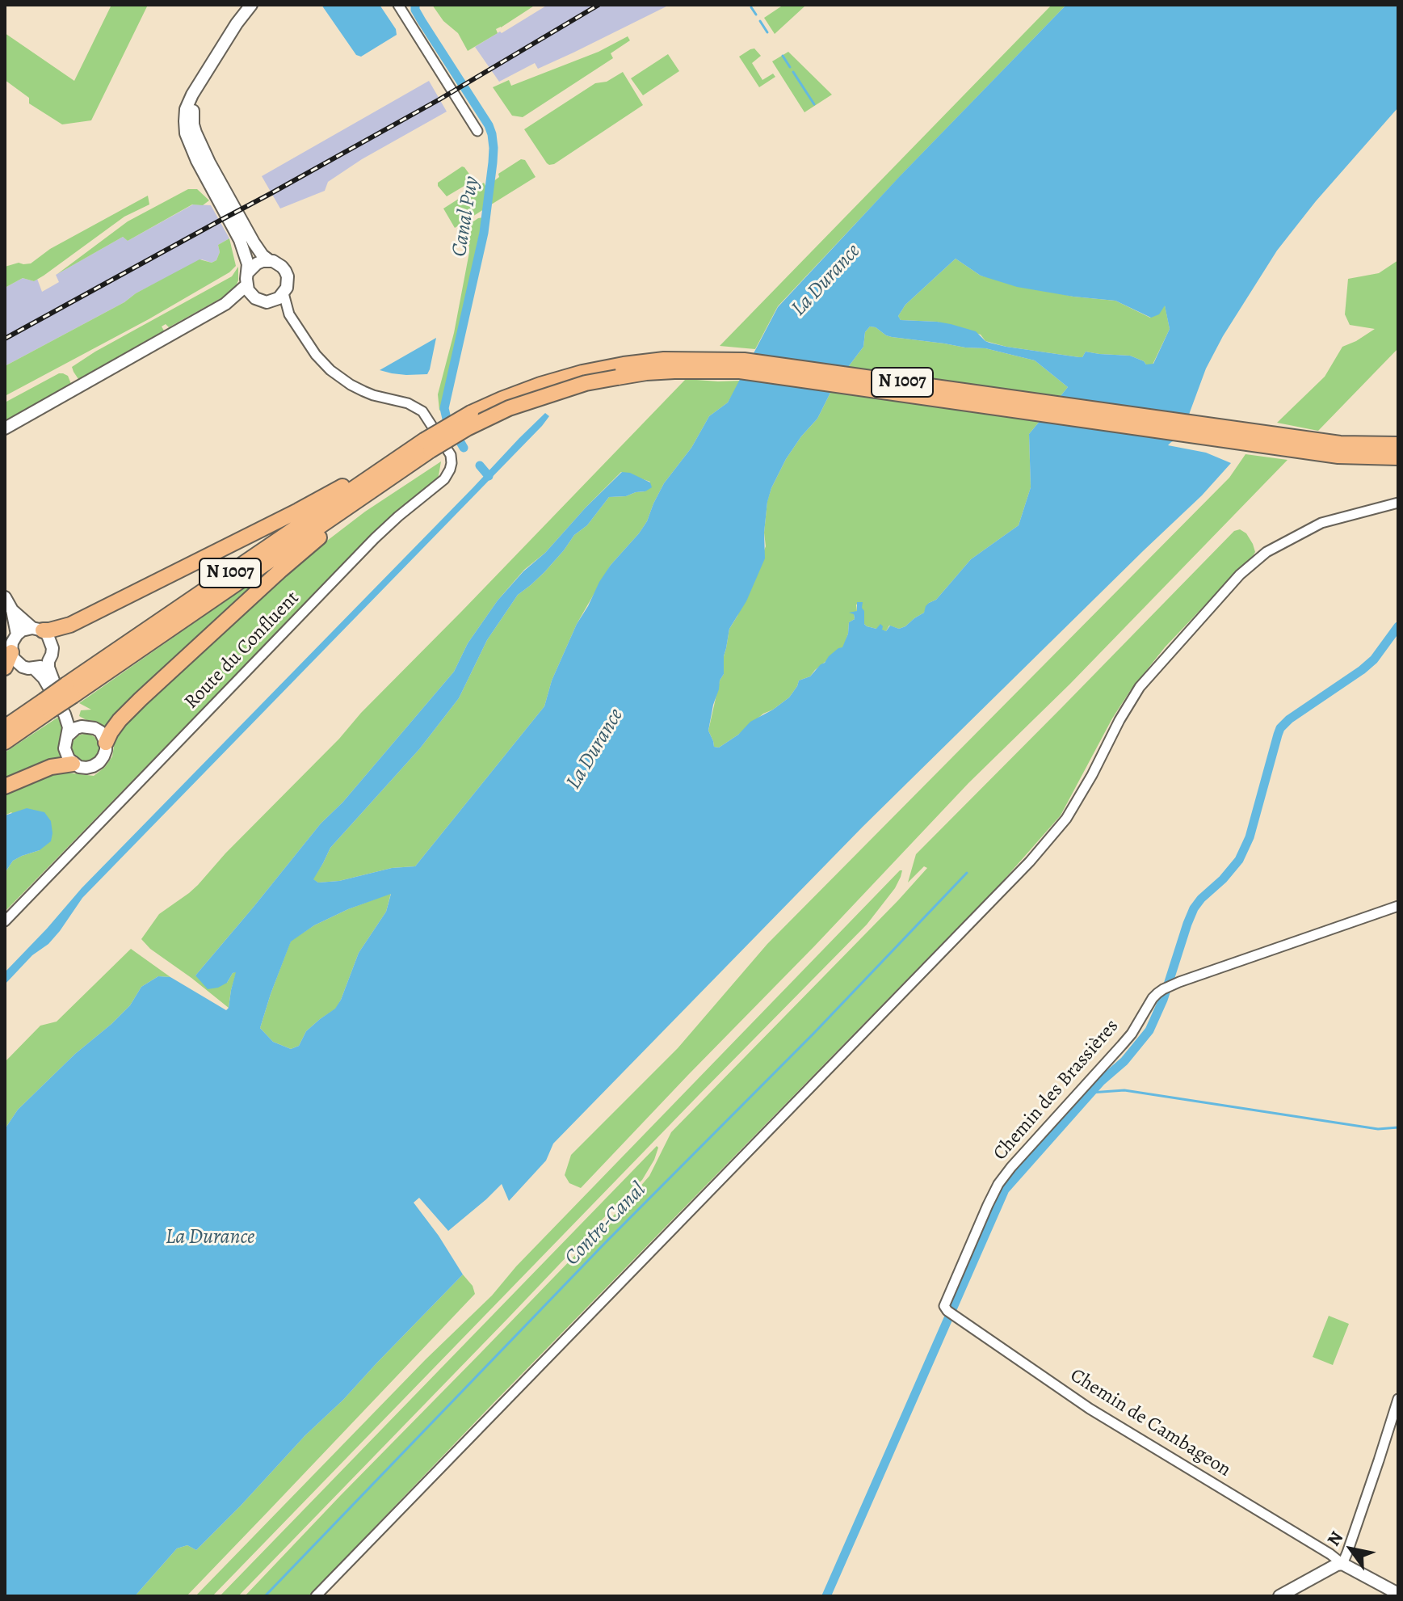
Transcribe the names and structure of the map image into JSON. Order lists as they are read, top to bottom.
{
  "streets": {
    "highway": ["N 1007"],
    "street": ["Route du Confluent", "Chemin des Brassières", "Chemin de Cambageon"]
  },
  "crossings": [
    ["Chemin des Brassières", "Chemin de Cambageon"]
  ],
  "water": ["Canal Puy", "La Durance", "Contre-Canal"],
  "north": "top left"
}
